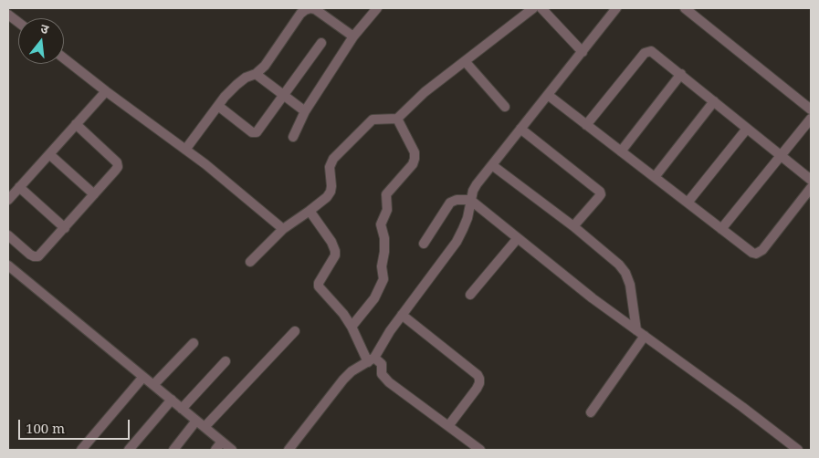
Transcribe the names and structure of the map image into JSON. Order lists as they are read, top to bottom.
{
  "scale_bar": "100 m",
  "north": "top"
}
